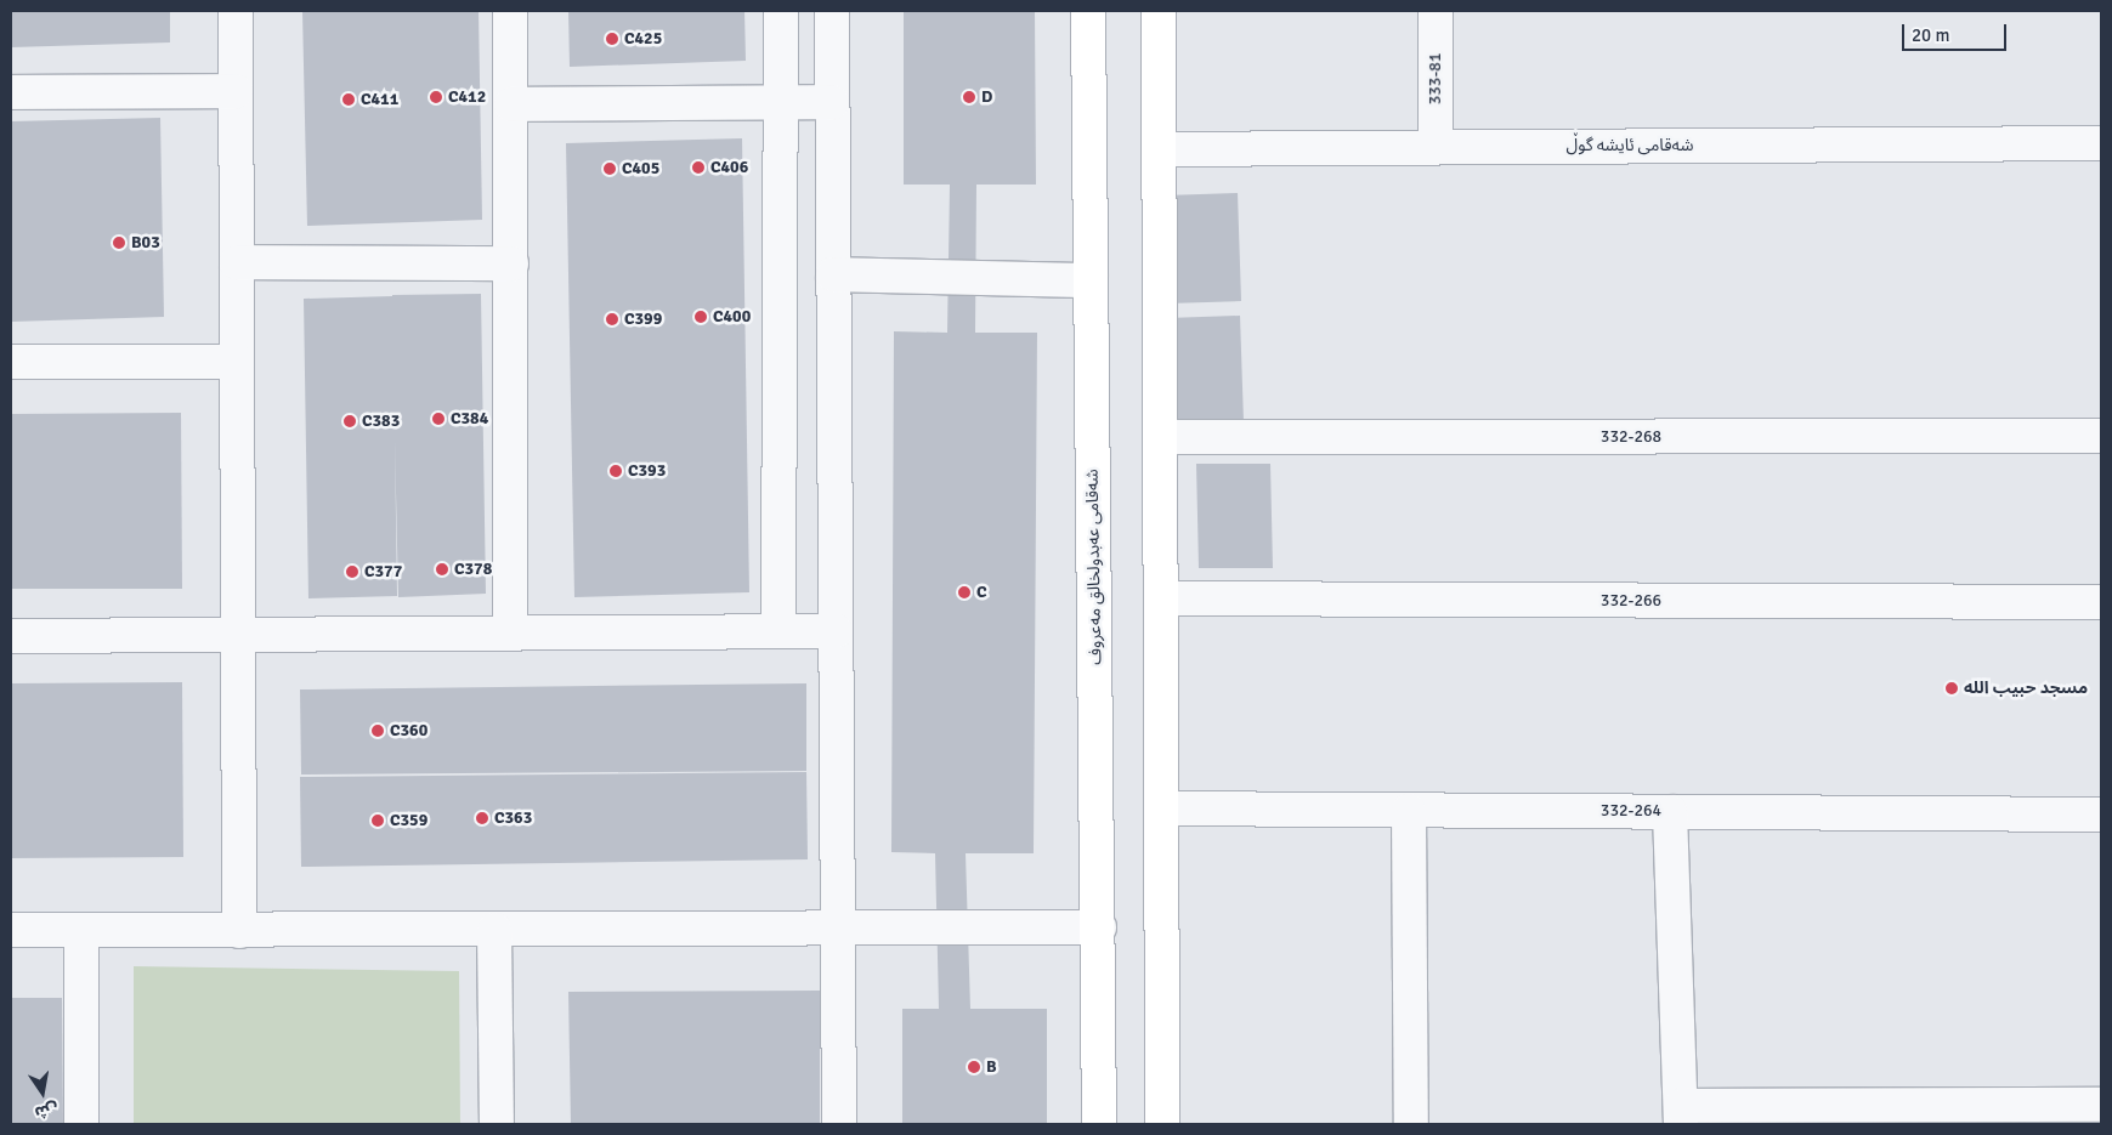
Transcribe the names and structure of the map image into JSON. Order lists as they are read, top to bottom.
{
  "streets": {
    "main road": ["شەقامی عەبدولخالق مەعروف"],
    "street": [
      "333-81",
      "شەقامی ئایشە گوڵ",
      "332-268",
      "332-266",
      "332-264"
    ]
  },
  "crossings": [
    ["333-81", "شەقامی ئایشە گوڵ"]
  ],
  "places": [
    "C425",
    "C412",
    "D",
    "C411",
    "C406",
    "C405",
    "B03",
    "C400",
    "C399",
    "C384",
    "C383",
    "C393",
    "C378",
    "C377",
    "C",
    "مسجد حبيب الله",
    "C360",
    "C363",
    "C359",
    "B"
  ],
  "scale_bar": "20 m",
  "north": "bottom"
}
